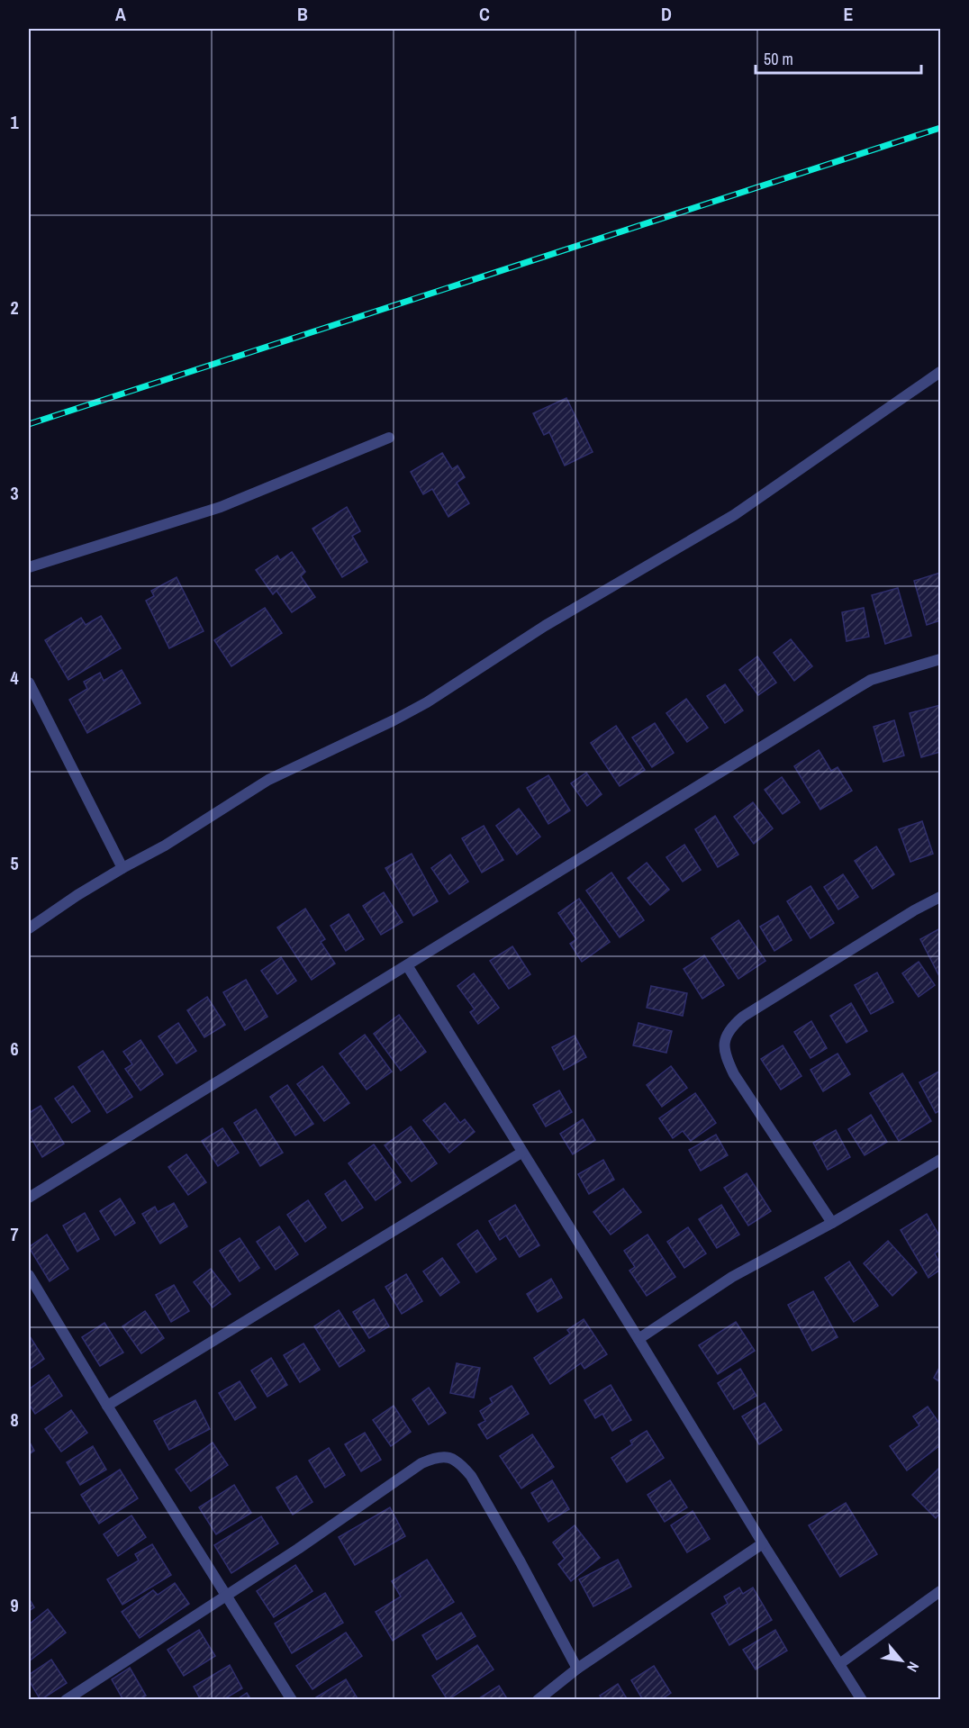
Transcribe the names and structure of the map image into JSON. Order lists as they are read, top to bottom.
{
  "scale_bar": "50 m",
  "north": "bottom right",
  "grid": {
    "columns": [
      "A",
      "B",
      "C",
      "D",
      "E"
    ],
    "rows": [
      "1",
      "2",
      "3",
      "4",
      "5",
      "6",
      "7",
      "8",
      "9"
    ]
  }
}
